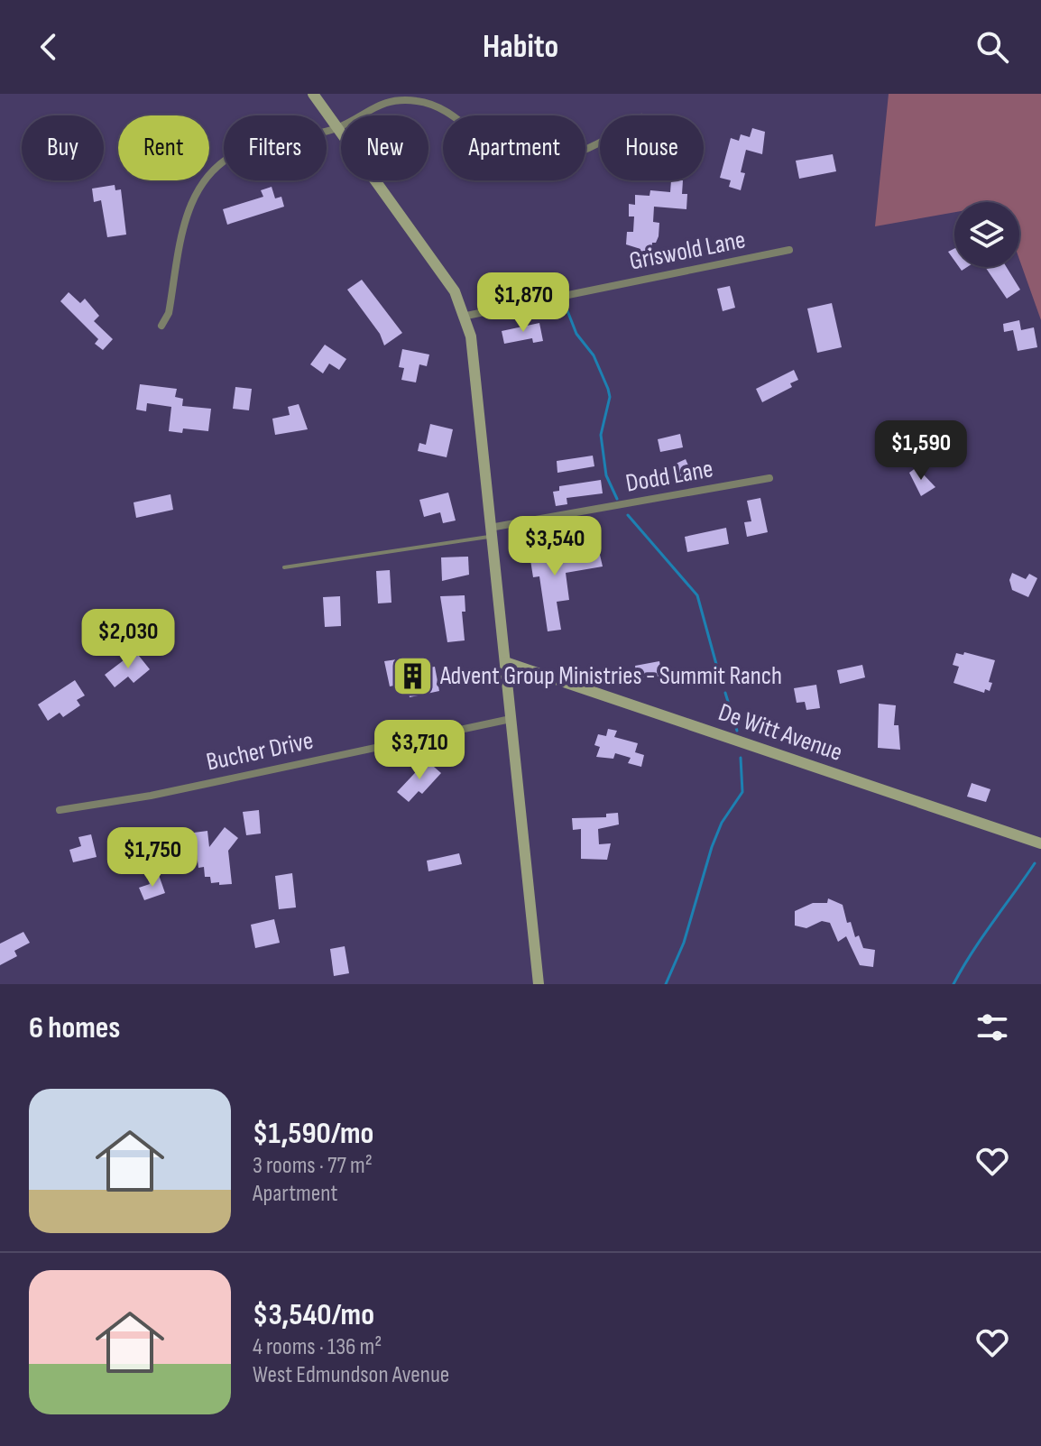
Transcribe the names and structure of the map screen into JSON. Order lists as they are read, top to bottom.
{
  "streets": {
    "street": [
      "Griswold Lane",
      "Dodd Lane",
      "De Witt Avenue",
      "Bucher Drive"
    ]
  },
  "places": {
    "building": ["Advent Group Ministries - Summit Ranch"]
  },
  "page": {
    "header": "Habito",
    "chip": [
      "Buy",
      "Rent",
      "Filters",
      "New",
      "Apartment",
      "House"
    ],
    "price": [
      "$1,870",
      "$1,590",
      "$3,540",
      "$2,030",
      "$3,710",
      "$1,750"
    ],
    "heading": "6 homes",
    "list": [
      {
        "name": "$1,590/mo",
        "note": "3 rooms · 77 m² · Apartment"
      },
      {
        "name": "$3,540/mo",
        "note": "4 rooms · 136 m² · West Edmundson Avenue"
      }
    ]
  }
}
